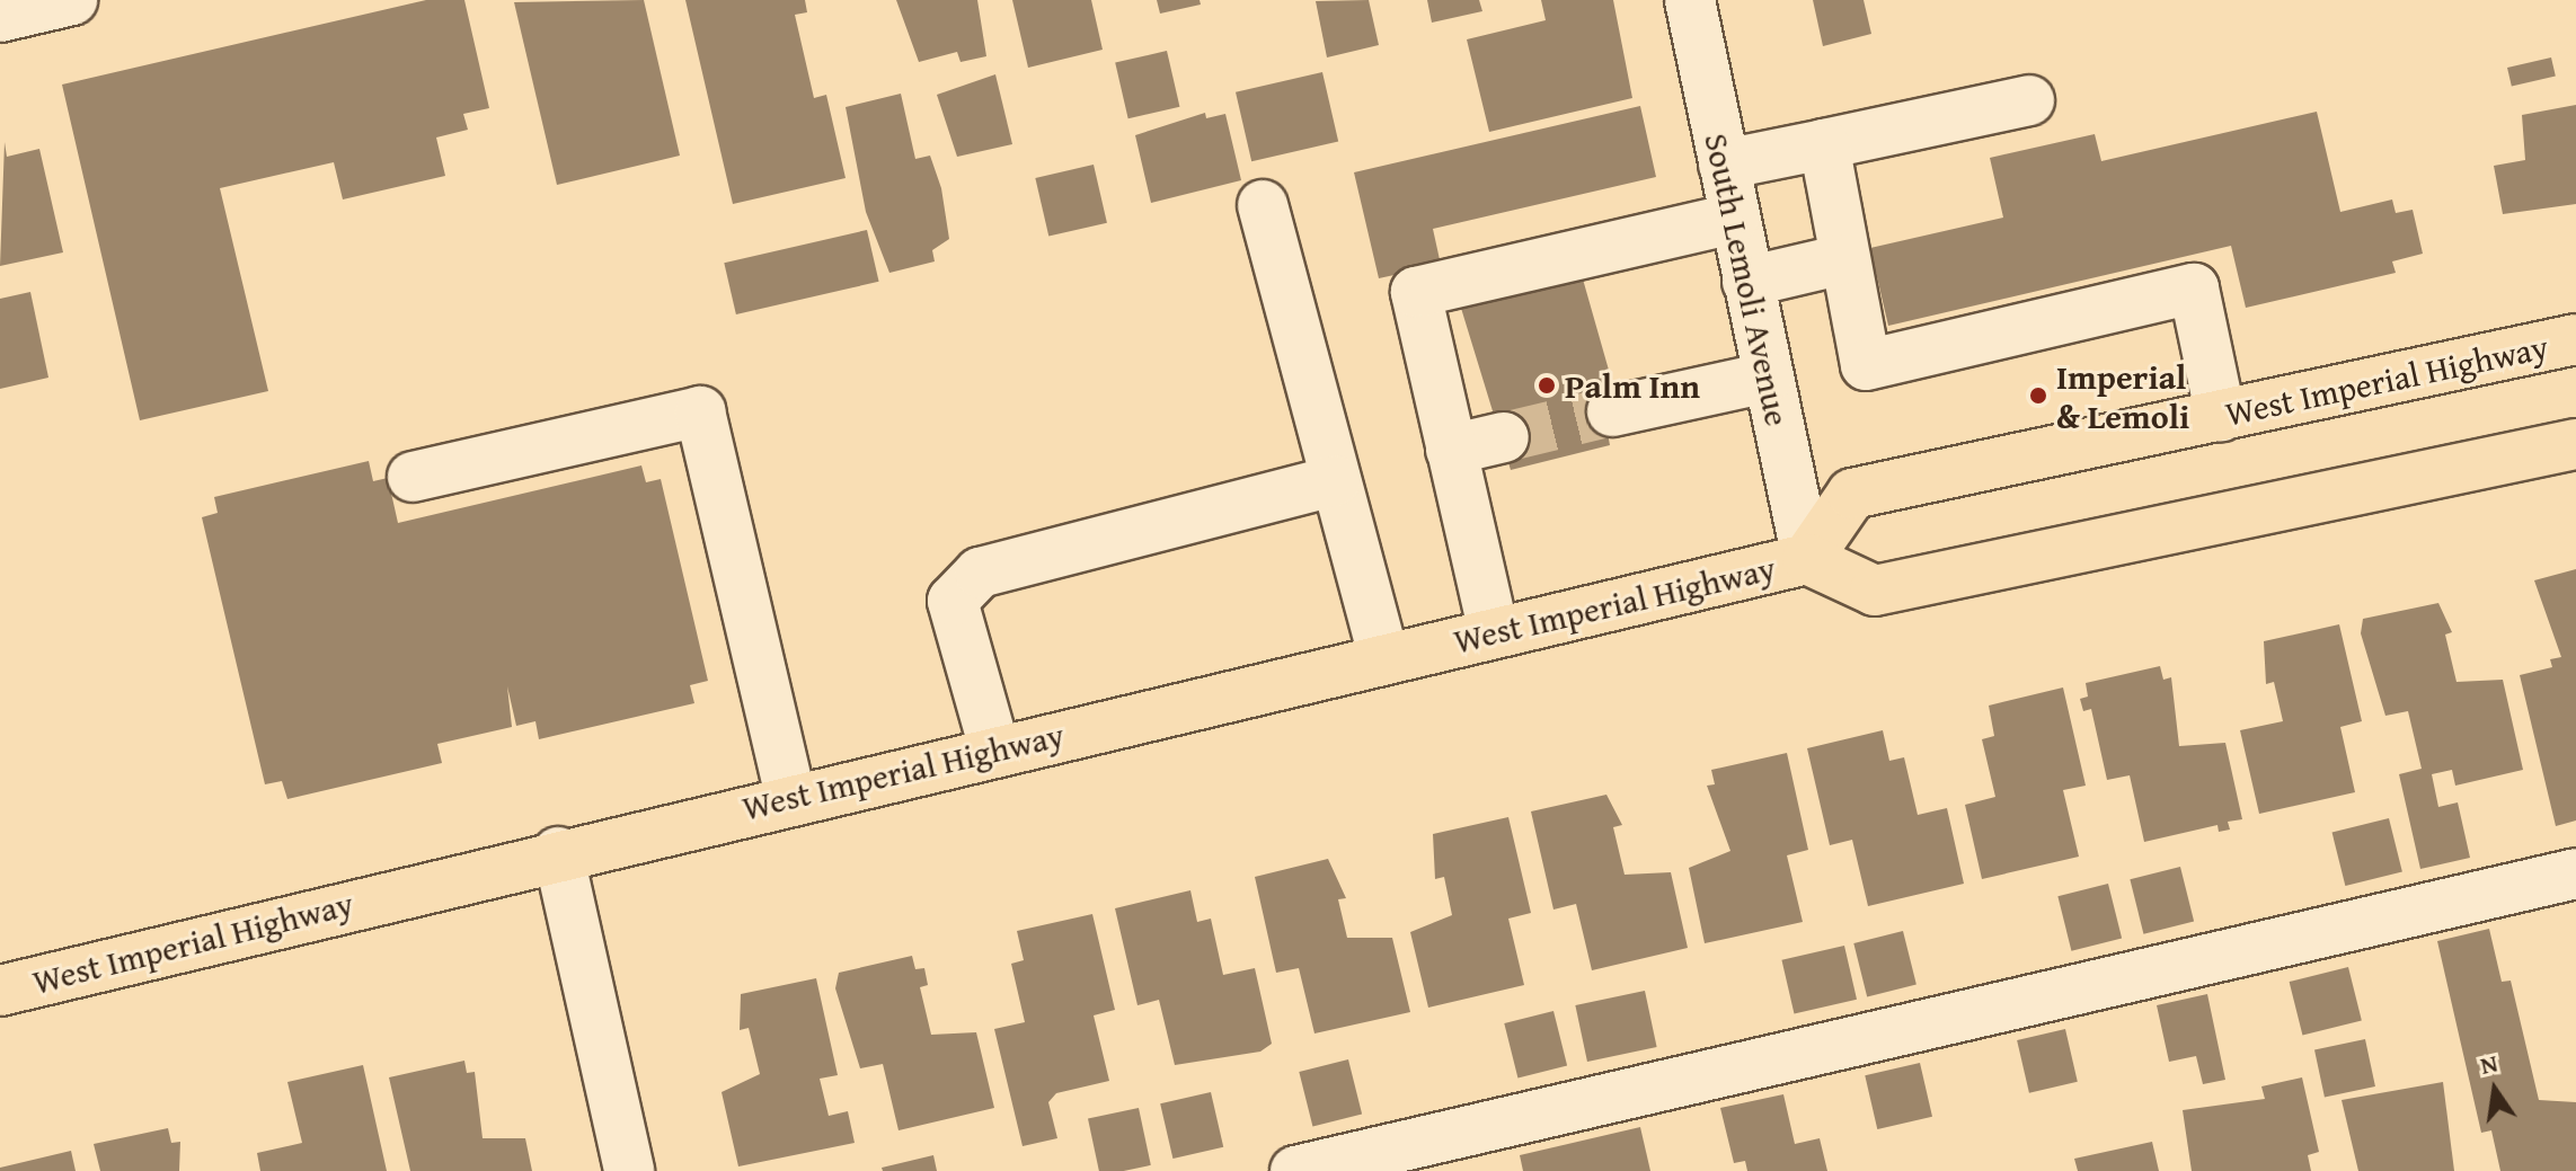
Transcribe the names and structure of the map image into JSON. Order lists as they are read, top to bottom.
{
  "streets": {
    "main road": ["West Imperial Highway"],
    "street": ["South Lemoli Avenue"]
  },
  "crossings": [
    ["South Lemoli Avenue", "West Imperial Highway"]
  ],
  "places": ["Palm Inn", "Imperial & Lemoli"],
  "north": "top"
}
